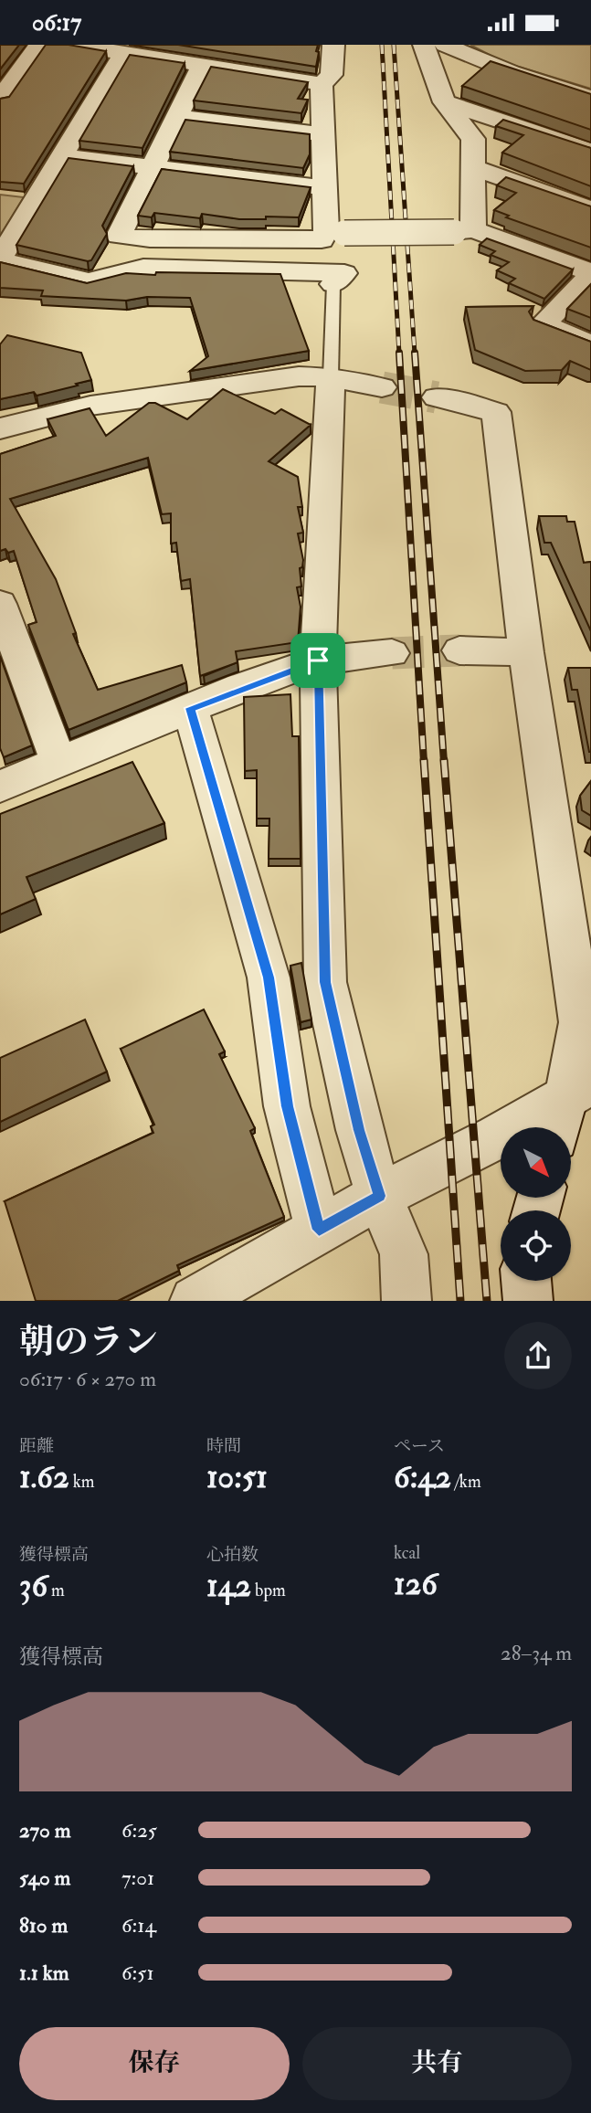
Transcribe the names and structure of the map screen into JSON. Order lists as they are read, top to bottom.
{
  "north": "bottom right",
  "page": {
    "status": "06:17",
    "heading": ["朝のラン", "06:17 · 6 × 270 m"],
    "stats": [
      ["距離", "1.62 km"],
      ["時間", "10:51"],
      ["ペース", "6:42 /km"],
      ["獲得標高", "36 m"],
      ["心拍数", "142 bpm"],
      ["kcal", "126"]
    ],
    "chart": ["獲得標高", "28–34 m"],
    "list": [
      {
        "name": "270 m",
        "note": "6:25"
      },
      {
        "name": "540 m",
        "note": "7:01"
      },
      {
        "name": "810 m",
        "note": "6:14"
      },
      {
        "name": "1.1 km",
        "note": "6:51"
      }
    ],
    "buttons": ["保存", "共有"]
  }
}
